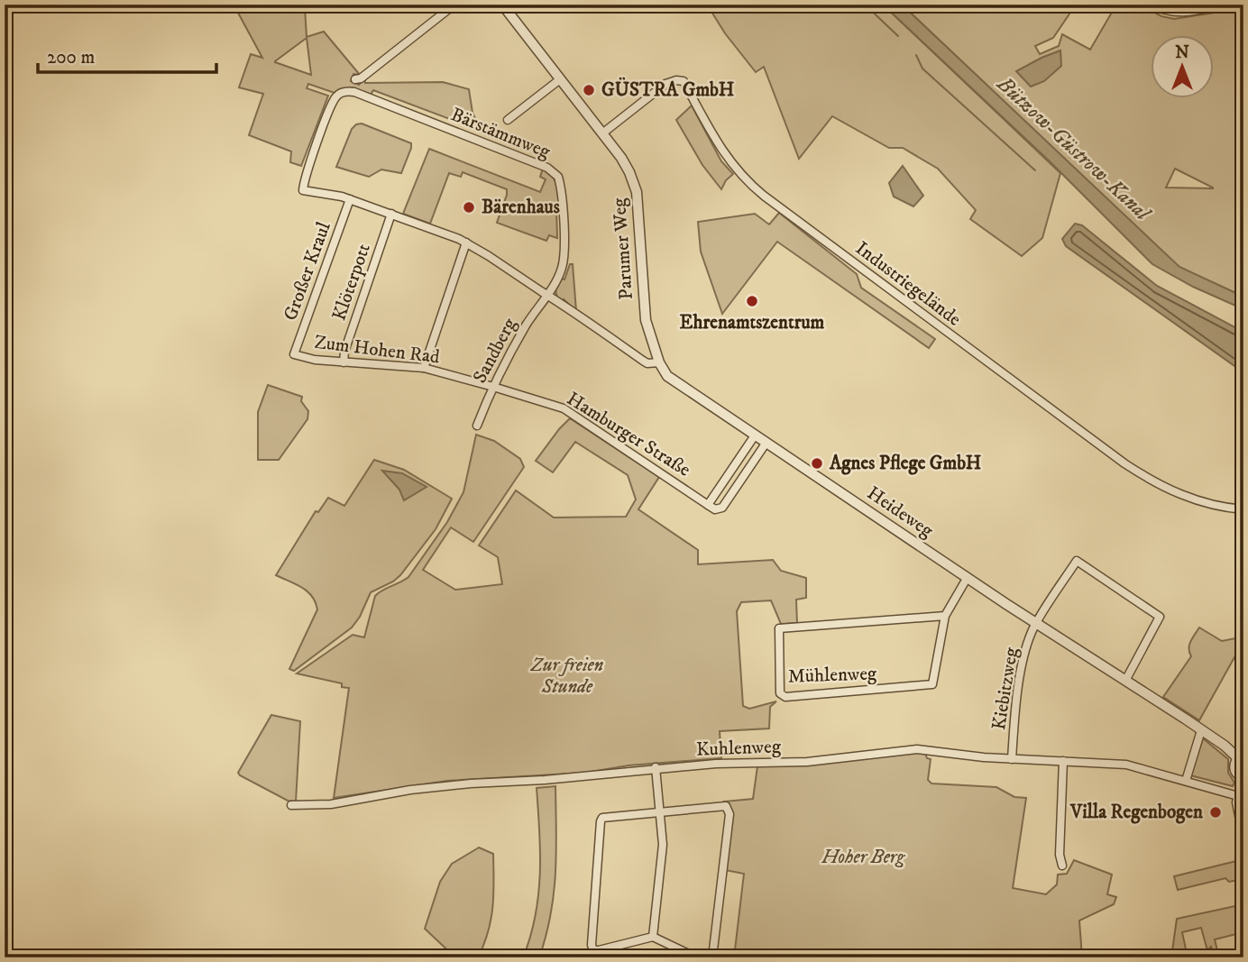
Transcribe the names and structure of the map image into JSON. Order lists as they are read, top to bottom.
{
  "streets": {
    "street": [
      "Bärstämmweg",
      "Parumer Weg",
      "Großer Kraul",
      "Klöterpott",
      "Industriegelände",
      "Zum Hohen Rad",
      "Sandberg",
      "Hamburger Straße",
      "Heideweg",
      "Mühlenweg",
      "Kiebitzweg",
      "Kuhlenweg"
    ]
  },
  "crossings": [
    ["Bärstämmweg", "Großer Kraul"],
    ["Bärstämmweg", "Klöterpott"],
    ["Bärstämmweg", "Sandberg"],
    ["Bärstämmweg", "Heideweg"],
    ["Parumer Weg", "Industriegelände"],
    ["Parumer Weg", "Heideweg"],
    ["Großer Kraul", "Zum Hohen Rad"],
    ["Klöterpott", "Zum Hohen Rad"],
    ["Zum Hohen Rad", "Sandberg"],
    ["Zum Hohen Rad", "Hamburger Straße"],
    ["Sandberg", "Hamburger Straße"],
    ["Sandberg", "Heideweg"],
    ["Heideweg", "Mühlenweg"],
    ["Heideweg", "Kiebitzweg"],
    ["Kiebitzweg", "Kuhlenweg"]
  ],
  "water": ["Bützow-Güstrow-Kanal"],
  "parks": ["Zur freien Stunde", "Hoher Berg"],
  "places": [
    "GÜSTRA GmbH",
    "Bärenhaus",
    "Ehrenamtszentrum",
    "Agnes Pflege GmbH",
    "Villa Regenbogen"
  ],
  "scale_bar": "200 m",
  "north": "top"
}
